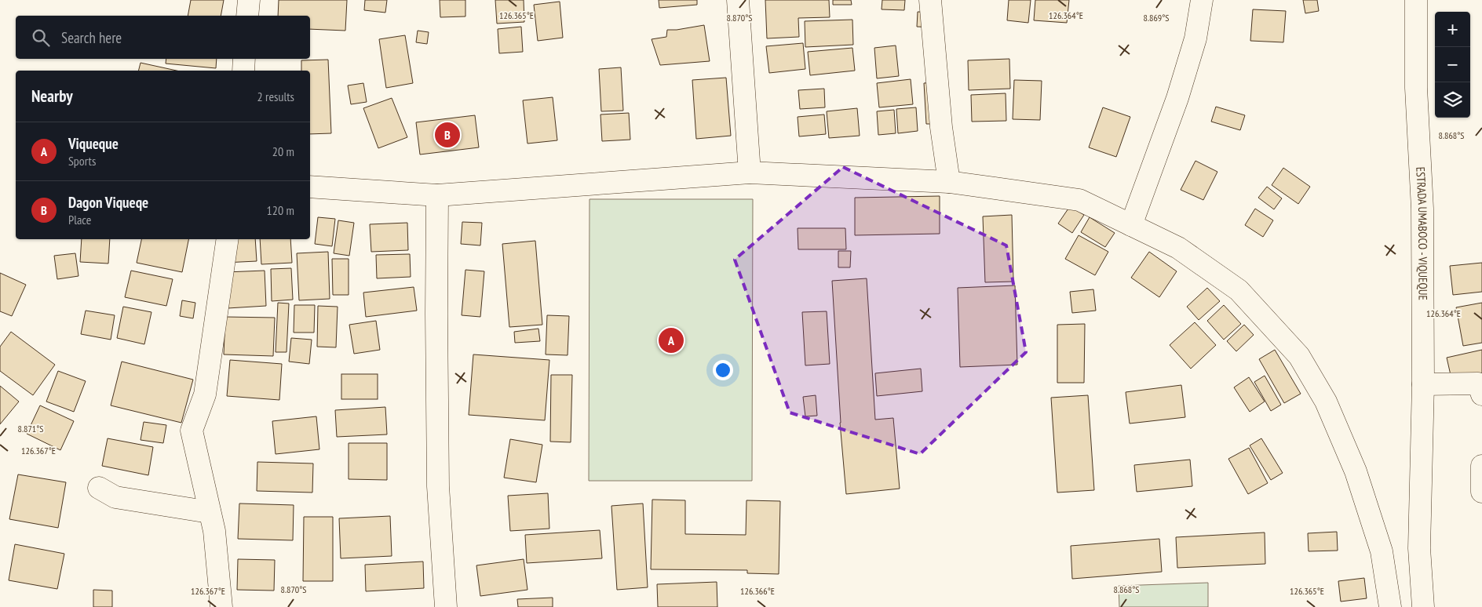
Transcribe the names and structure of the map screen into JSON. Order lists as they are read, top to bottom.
{
  "streets": {
    "street": ["ESTRADA UMABOCO - VIQUEQUE"]
  },
  "page": {
    "map_buttons": ["+", "−"],
    "search": "Search here",
    "heading": ["Nearby", "2 results"],
    "pins": ["B", "A"],
    "list": [
      {
        "mark": "A",
        "name": "Viqueque",
        "note": "Sports",
        "value": "20 m"
      },
      {
        "mark": "B",
        "name": "Dagon Viqueqe",
        "note": "Place",
        "value": "120 m"
      }
    ]
  },
  "coordinates": [
    "126.365°E",
    "126.364°E",
    "8.870°S",
    "8.869°S",
    "8.868°S",
    "8.871°S",
    "126.367°E",
    "126.366°E"
  ]
}
